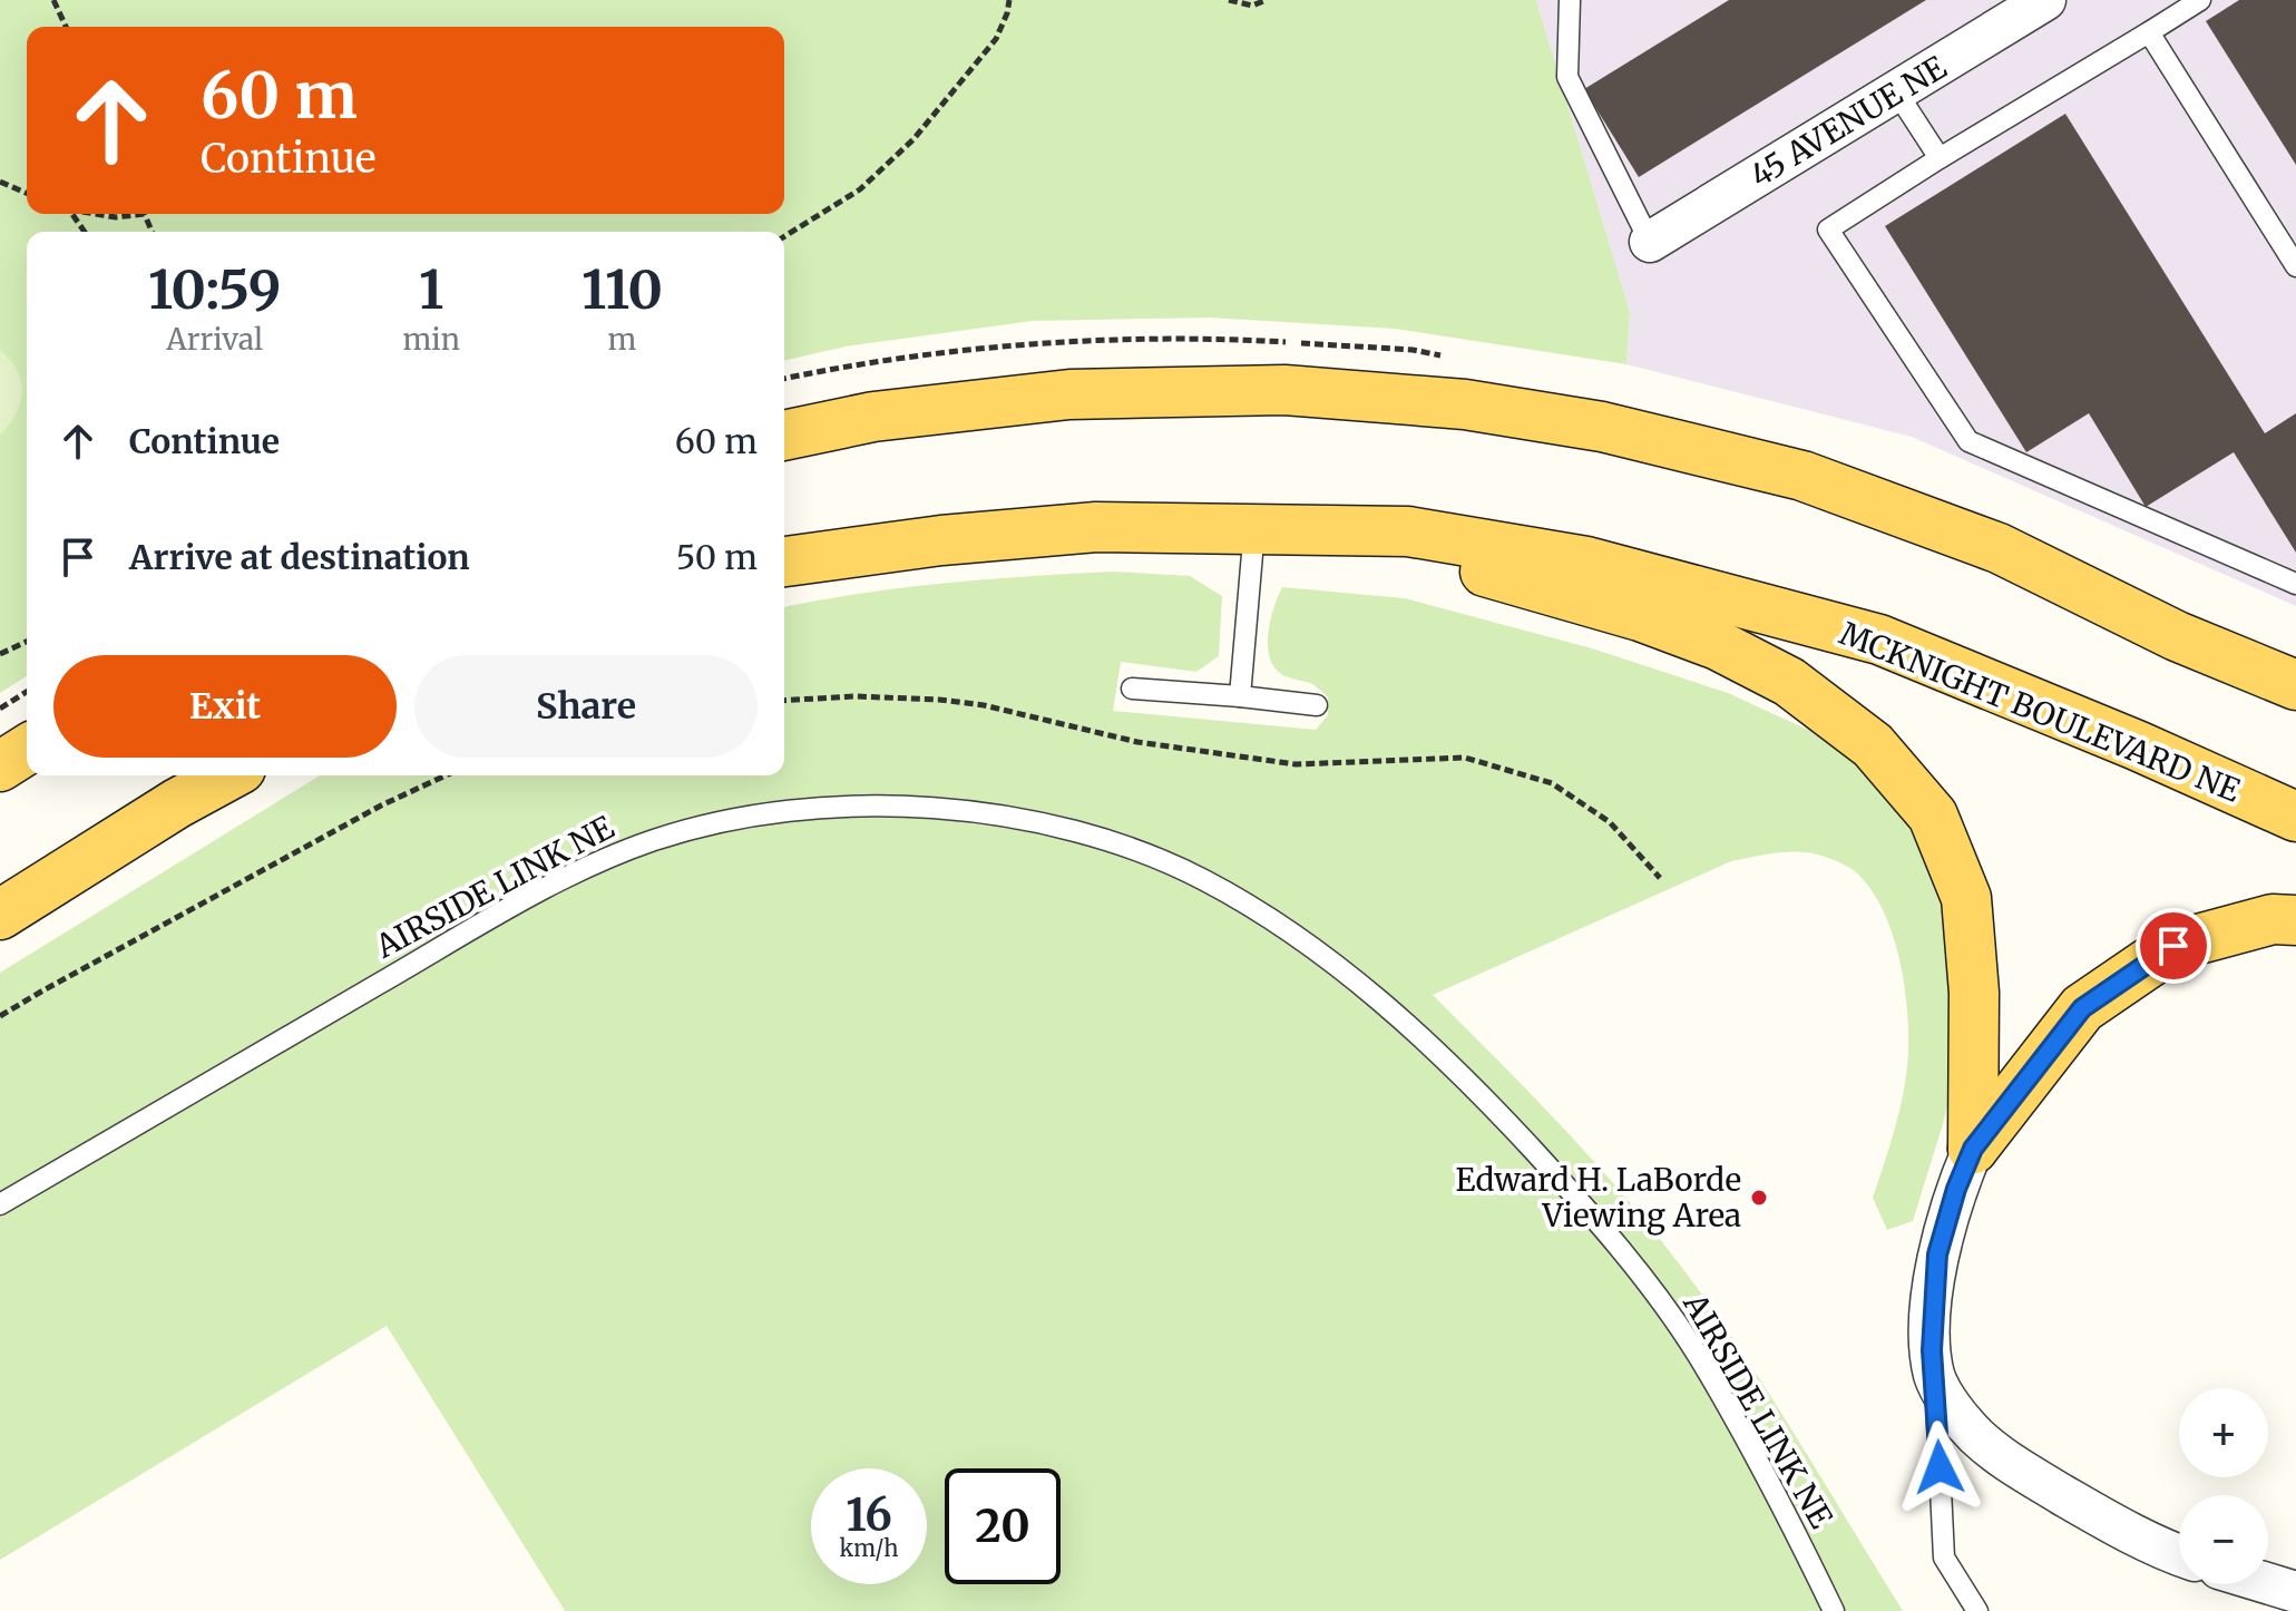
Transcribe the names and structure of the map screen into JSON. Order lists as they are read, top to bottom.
{
  "streets": {
    "main road": ["MCKNIGHT BOULEVARD NE"],
    "street": ["45 AVENUE NE"],
    "lane": ["AIRSIDE LINK NE"]
  },
  "places": ["Edward H. LaBorde Viewing Area"],
  "page": {
    "turn": ["60 m", "Continue"],
    "eta": [
      "10:59",
      "Arrival",
      "1",
      "min",
      "110",
      "m"
    ],
    "list": [
      {
        "name": "Continue",
        "value": "60 m"
      },
      {
        "name": "Arrive at destination",
        "value": "50 m"
      }
    ],
    "buttons": ["Exit", "Share"],
    "map_buttons": ["+", "−"],
    "speed": "16 km/h",
    "limit": "20"
  }
}
